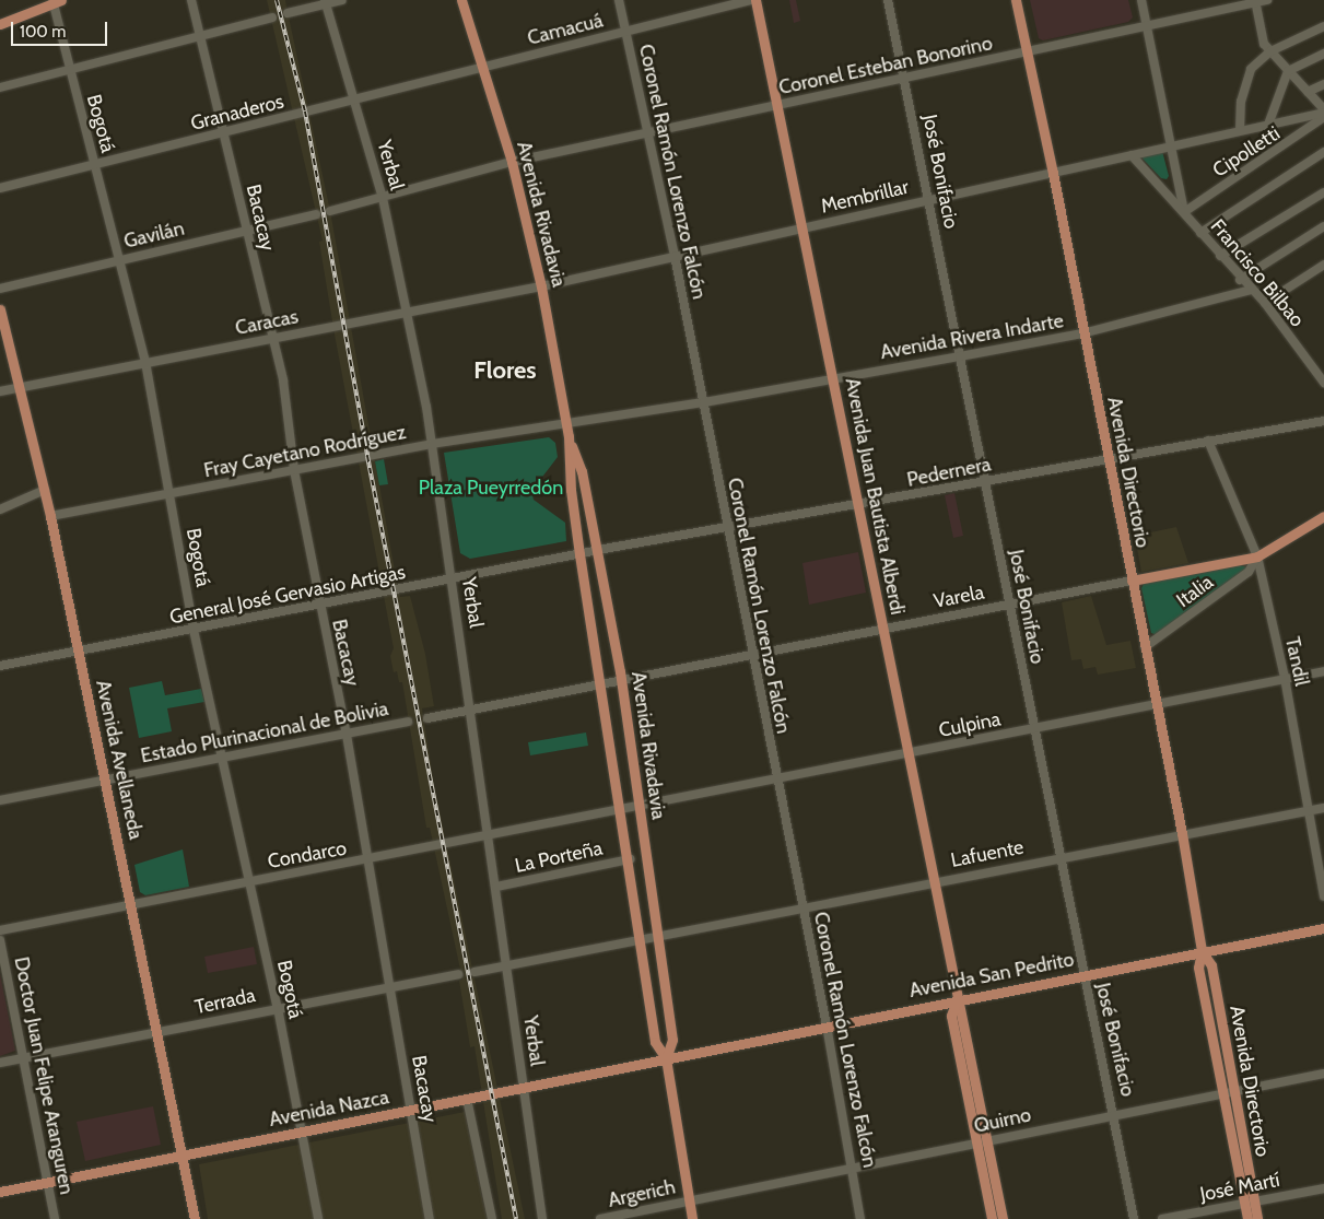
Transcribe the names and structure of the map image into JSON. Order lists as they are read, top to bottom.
{
  "streets": {
    "main road": [
      "Avenida Rivadavia",
      "Avenida Directorio",
      "Avenida Juan Bautista Alberdi",
      "Varela",
      "Avenida Avellaneda",
      "Avenida San Pedrito",
      "Avenida Nazca"
    ],
    "street": [
      "Camacuá",
      "Coronel Esteban Bonorino",
      "Granaderos",
      "Bogotá",
      "Cipolletti",
      "Yerbal",
      "Coronel Ramón Lorenzo Falcón",
      "José Bonifacio",
      "Membrillar",
      "Bacacay",
      "Gavilán",
      "Francisco Bilbao",
      "Caracas",
      "Avenida Rivera Indarte",
      "Fray Cayetano Rodríguez",
      "Pedernera",
      "Italia",
      "General José Gervasio Artigas",
      "Tandil",
      "Culpina",
      "Estado Plurinacional de Bolivia",
      "Lafuente",
      "Condarco",
      "La Porteña",
      "Terrada",
      "Doctor Juan Felipe Aranguren",
      "Quirno",
      "José Martí",
      "Argerich"
    ]
  },
  "crossings": [
    ["Camacuá", "Granaderos"],
    ["Camacuá", "Coronel Ramón Lorenzo Falcón"],
    ["Camacuá", "Avenida Rivadavia"],
    ["Coronel Esteban Bonorino", "Coronel Ramón Lorenzo Falcón"],
    ["Coronel Esteban Bonorino", "José Bonifacio"],
    ["Coronel Esteban Bonorino", "Avenida Rivadavia"],
    ["Coronel Esteban Bonorino", "Francisco Bilbao"],
    ["Coronel Esteban Bonorino", "Avenida Directorio"],
    ["Coronel Esteban Bonorino", "Avenida Juan Bautista Alberdi"],
    ["Granaderos", "Bogotá"],
    ["Granaderos", "Yerbal"],
    ["Granaderos", "Avenida Rivadavia"],
    ["Granaderos", "Bacacay"],
    ["Bogotá", "Gavilán"],
    ["Bogotá", "Caracas"],
    ["Bogotá", "Fray Cayetano Rodríguez"],
    ["Bogotá", "General José Gervasio Artigas"],
    ["Bogotá", "Estado Plurinacional de Bolivia"],
    ["Bogotá", "Condarco"],
    ["Bogotá", "Terrada"],
    ["Bogotá", "Avenida Nazca"],
    ["Cipolletti", "Francisco Bilbao"],
    ["Yerbal", "Caracas"],
    ["Yerbal", "Fray Cayetano Rodríguez"],
    ["Yerbal", "General José Gervasio Artigas"],
    ["Yerbal", "Condarco"],
    ["Yerbal", "La Porteña"],
    ["Yerbal", "Avenida Nazca"],
    ["Coronel Ramón Lorenzo Falcón", "Membrillar"],
    ["Coronel Ramón Lorenzo Falcón", "Avenida Rivera Indarte"],
    ["Coronel Ramón Lorenzo Falcón", "Pedernera"],
    ["Coronel Ramón Lorenzo Falcón", "Varela"],
    ["Coronel Ramón Lorenzo Falcón", "Culpina"],
    ["Coronel Ramón Lorenzo Falcón", "Lafuente"],
    ["Coronel Ramón Lorenzo Falcón", "Avenida San Pedrito"],
    ["Coronel Ramón Lorenzo Falcón", "Quirno"],
    ["José Bonifacio", "Membrillar"],
    ["José Bonifacio", "Avenida Rivera Indarte"],
    ["José Bonifacio", "Pedernera"],
    ["José Bonifacio", "Varela"],
    ["José Bonifacio", "Culpina"],
    ["José Bonifacio", "Lafuente"],
    ["José Bonifacio", "Avenida San Pedrito"],
    ["José Bonifacio", "Quirno"],
    ["Membrillar", "Avenida Rivadavia"],
    ["Membrillar", "Francisco Bilbao"],
    ["Membrillar", "Caracas"],
    ["Membrillar", "Avenida Directorio"],
    ["Membrillar", "Avenida Juan Bautista Alberdi"],
    ["Avenida Rivadavia", "Caracas"],
    ["Avenida Rivadavia", "Avenida Rivera Indarte"],
    ["Avenida Rivadavia", "Fray Cayetano Rodríguez"],
    ["Avenida Rivadavia", "Pedernera"],
    ["Avenida Rivadavia", "General José Gervasio Artigas"],
    ["Avenida Rivadavia", "Varela"],
    ["Avenida Rivadavia", "Culpina"],
    ["Avenida Rivadavia", "Lafuente"],
    ["Avenida Rivadavia", "Condarco"],
    ["Avenida Rivadavia", "La Porteña"],
    ["Avenida Rivadavia", "Avenida San Pedrito"],
    ["Avenida Rivadavia", "Avenida Nazca"],
    ["Avenida Rivadavia", "Quirno"],
    ["Avenida Rivadavia", "Argerich"],
    ["Bacacay", "Gavilán"],
    ["Bacacay", "Caracas"],
    ["Bacacay", "Fray Cayetano Rodríguez"],
    ["Bacacay", "General José Gervasio Artigas"],
    ["Bacacay", "Estado Plurinacional de Bolivia"],
    ["Bacacay", "Condarco"],
    ["Bacacay", "Terrada"],
    ["Bacacay", "Avenida Nazca"],
    ["Francisco Bilbao", "Avenida Rivera Indarte"],
    ["Caracas", "Avenida Avellaneda"],
    ["Avenida Rivera Indarte", "Fray Cayetano Rodríguez"],
    ["Avenida Rivera Indarte", "Avenida Directorio"],
    ["Avenida Rivera Indarte", "Avenida Juan Bautista Alberdi"],
    ["Fray Cayetano Rodríguez", "Avenida Avellaneda"],
    ["Pedernera", "Avenida Directorio"],
    ["Pedernera", "Avenida Juan Bautista Alberdi"],
    ["Pedernera", "General José Gervasio Artigas"],
    ["Pedernera", "Tandil"],
    ["Avenida Directorio", "Italia"],
    ["Avenida Directorio", "Varela"],
    ["Avenida Directorio", "Culpina"],
    ["Avenida Directorio", "Lafuente"],
    ["Avenida Directorio", "Avenida San Pedrito"],
    ["Avenida Directorio", "Quirno"],
    ["Avenida Directorio", "José Martí"],
    ["Avenida Juan Bautista Alberdi", "Varela"],
    ["Avenida Juan Bautista Alberdi", "Culpina"],
    ["Avenida Juan Bautista Alberdi", "Lafuente"],
    ["Avenida Juan Bautista Alberdi", "Avenida San Pedrito"],
    ["Avenida Juan Bautista Alberdi", "Quirno"],
    ["Italia", "Varela"],
    ["Italia", "Tandil"],
    ["General José Gervasio Artigas", "Avenida Avellaneda"],
    ["Varela", "Tandil"],
    ["Tandil", "Culpina"],
    ["Tandil", "Lafuente"],
    ["Culpina", "Condarco"],
    ["Estado Plurinacional de Bolivia", "Avenida Avellaneda"],
    ["Avenida Avellaneda", "Condarco"],
    ["Avenida Avellaneda", "Terrada"],
    ["Avenida Avellaneda", "Avenida Nazca"],
    ["Avenida San Pedrito", "Avenida Nazca"],
    ["Terrada", "Doctor Juan Felipe Aranguren"],
    ["Doctor Juan Felipe Aranguren", "Avenida Nazca"],
    ["Quirno", "Argerich"]
  ],
  "districts": ["Flores"],
  "parks": ["Plaza Pueyrredón"],
  "scale_bar": "100 m"
}
